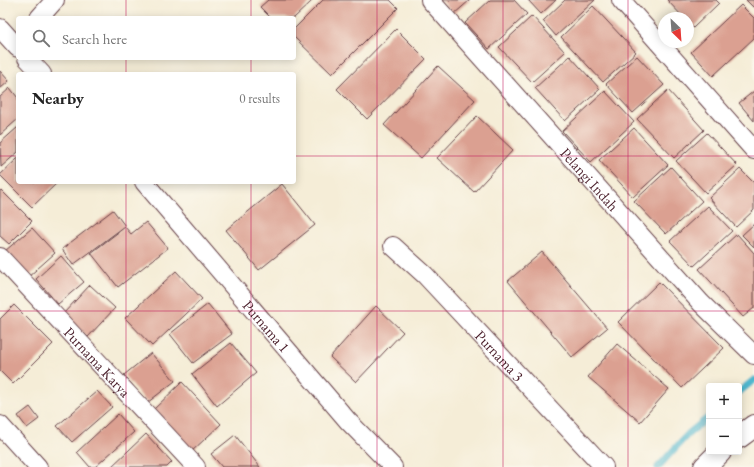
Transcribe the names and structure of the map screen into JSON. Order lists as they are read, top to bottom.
{
  "streets": {
    "street": [
      "Pelangi Indah",
      "Purnama 1",
      "Purnama 3",
      "Purnama Karya"
    ]
  },
  "north": "bottom right",
  "page": {
    "search": "Search here",
    "heading": ["Nearby", "0 results"],
    "map_buttons": ["+", "−"]
  }
}
